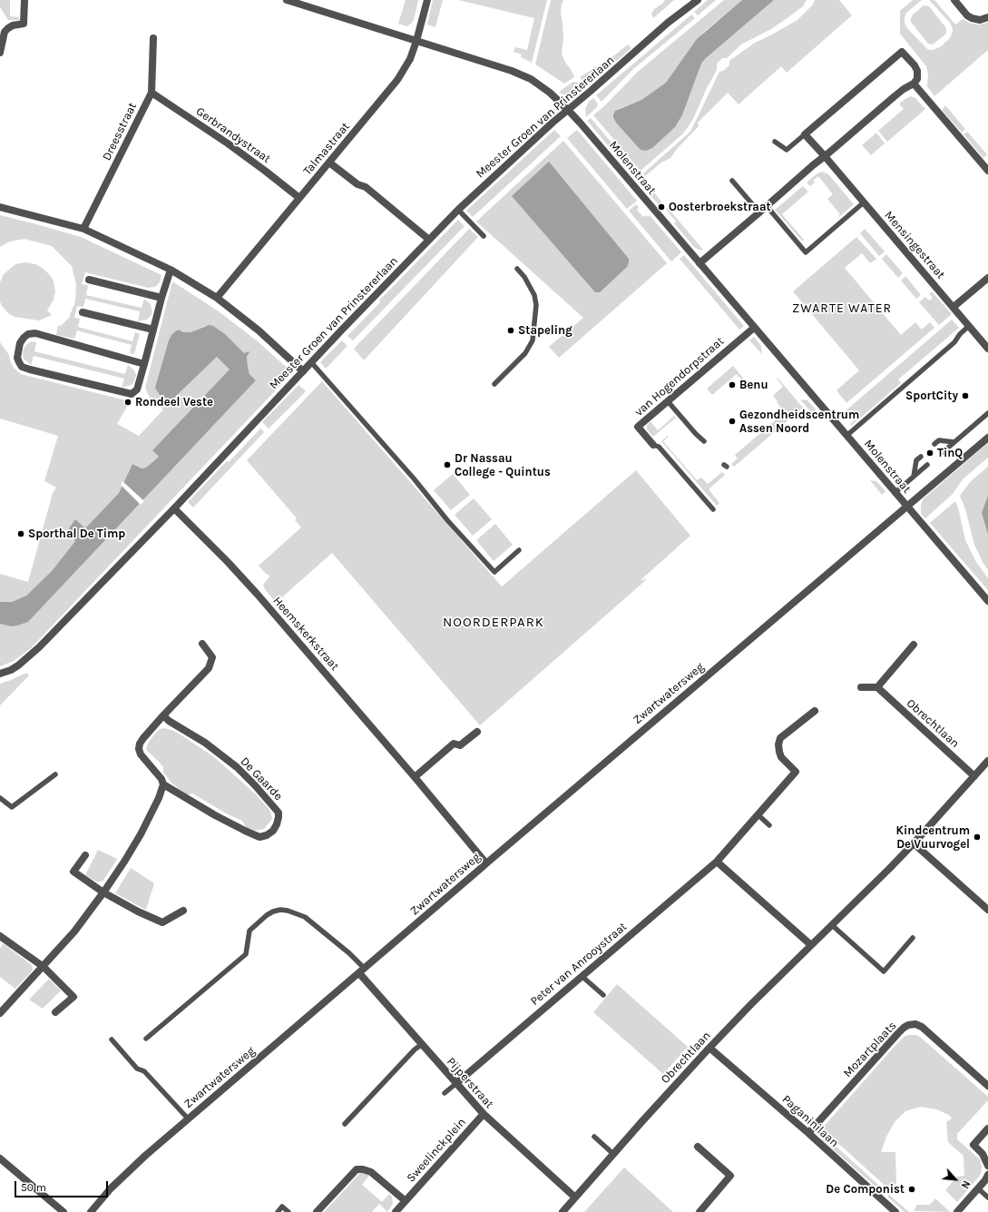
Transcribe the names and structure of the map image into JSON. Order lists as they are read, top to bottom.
{
  "streets": {
    "street": [
      "Meester Groen van Prinstererlaan",
      "Dreesstraat",
      "Gerbrandystraat",
      "Talmastraat",
      "Molenstraat",
      "Mensingestraat",
      "van Hogendorpstraat",
      "Heemskerkstraat",
      "Zwartwatersweg",
      "Obrechtlaan",
      "De Gaarde",
      "Peter van Anrooystraat",
      "Mozartplaats",
      "Pijperstraat",
      "Paganinilaan",
      "Sweelinckplein"
    ]
  },
  "crossings": [
    ["Meester Groen van Prinstererlaan", "Molenstraat"],
    ["Meester Groen van Prinstererlaan", "Heemskerkstraat"],
    ["Dreesstraat", "Gerbrandystraat"],
    ["Gerbrandystraat", "Talmastraat"],
    ["Talmastraat", "Molenstraat"],
    ["Molenstraat", "van Hogendorpstraat"],
    ["Molenstraat", "Zwartwatersweg"],
    ["Heemskerkstraat", "Zwartwatersweg"],
    ["Zwartwatersweg", "Pijperstraat"],
    ["Obrechtlaan", "Pijperstraat"],
    ["Obrechtlaan", "Paganinilaan"],
    ["Peter van Anrooystraat", "Pijperstraat"],
    ["Mozartplaats", "Paganinilaan"],
    ["Pijperstraat", "Sweelinckplein"]
  ],
  "districts": ["ZWARTE WATER", "NOORDERPARK"],
  "places": [
    "Oosterbroekstraat",
    "Stapeling",
    "Benu",
    "SportCity",
    "Rondeel Veste",
    "Gezondheidscentrum Assen Noord",
    "TinQ",
    "Dr Nassau College - Quintus",
    "Sporthal De Timp",
    "Kindcentrum De Vuurvogel",
    "De Componist"
  ],
  "scale_bar": "50 m",
  "north": "bottom right"
}
